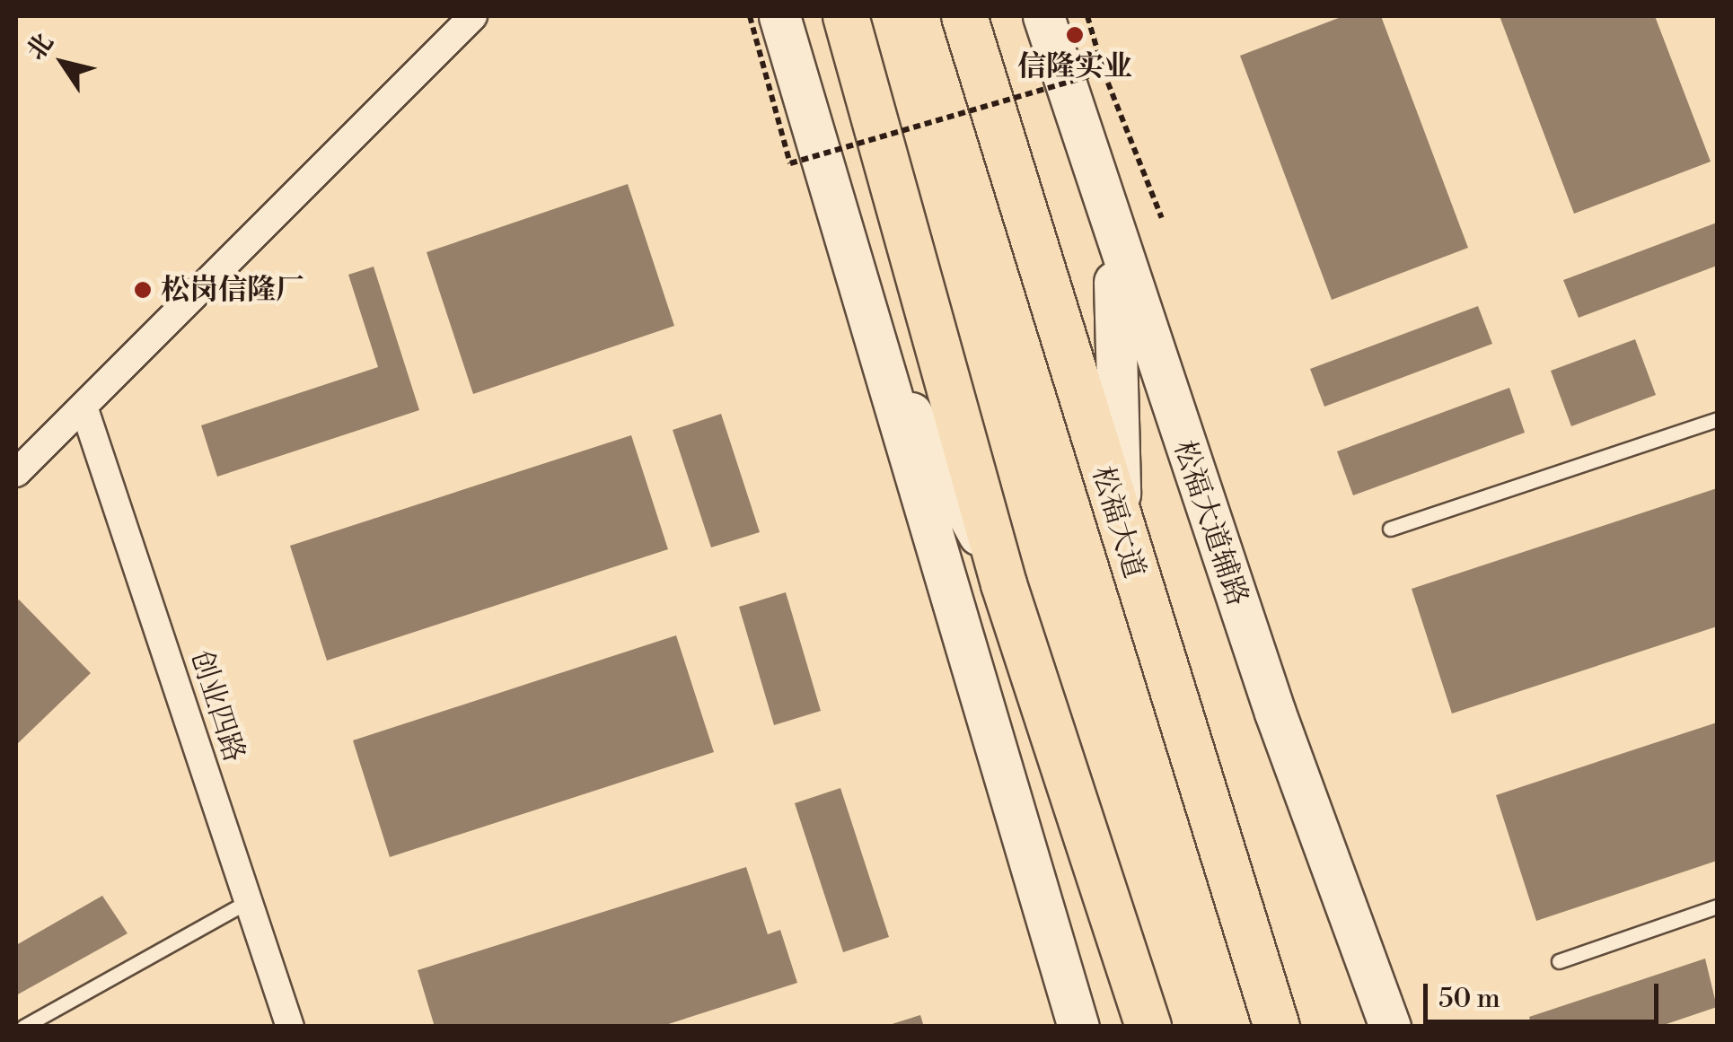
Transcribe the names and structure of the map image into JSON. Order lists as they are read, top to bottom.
{
  "streets": {
    "main road": ["松福大道", "松福大道辅路"],
    "street": ["创业四路"]
  },
  "places": ["信隆实业", "松岗信隆厂"],
  "scale_bar": "50 m",
  "north": "top left"
}
